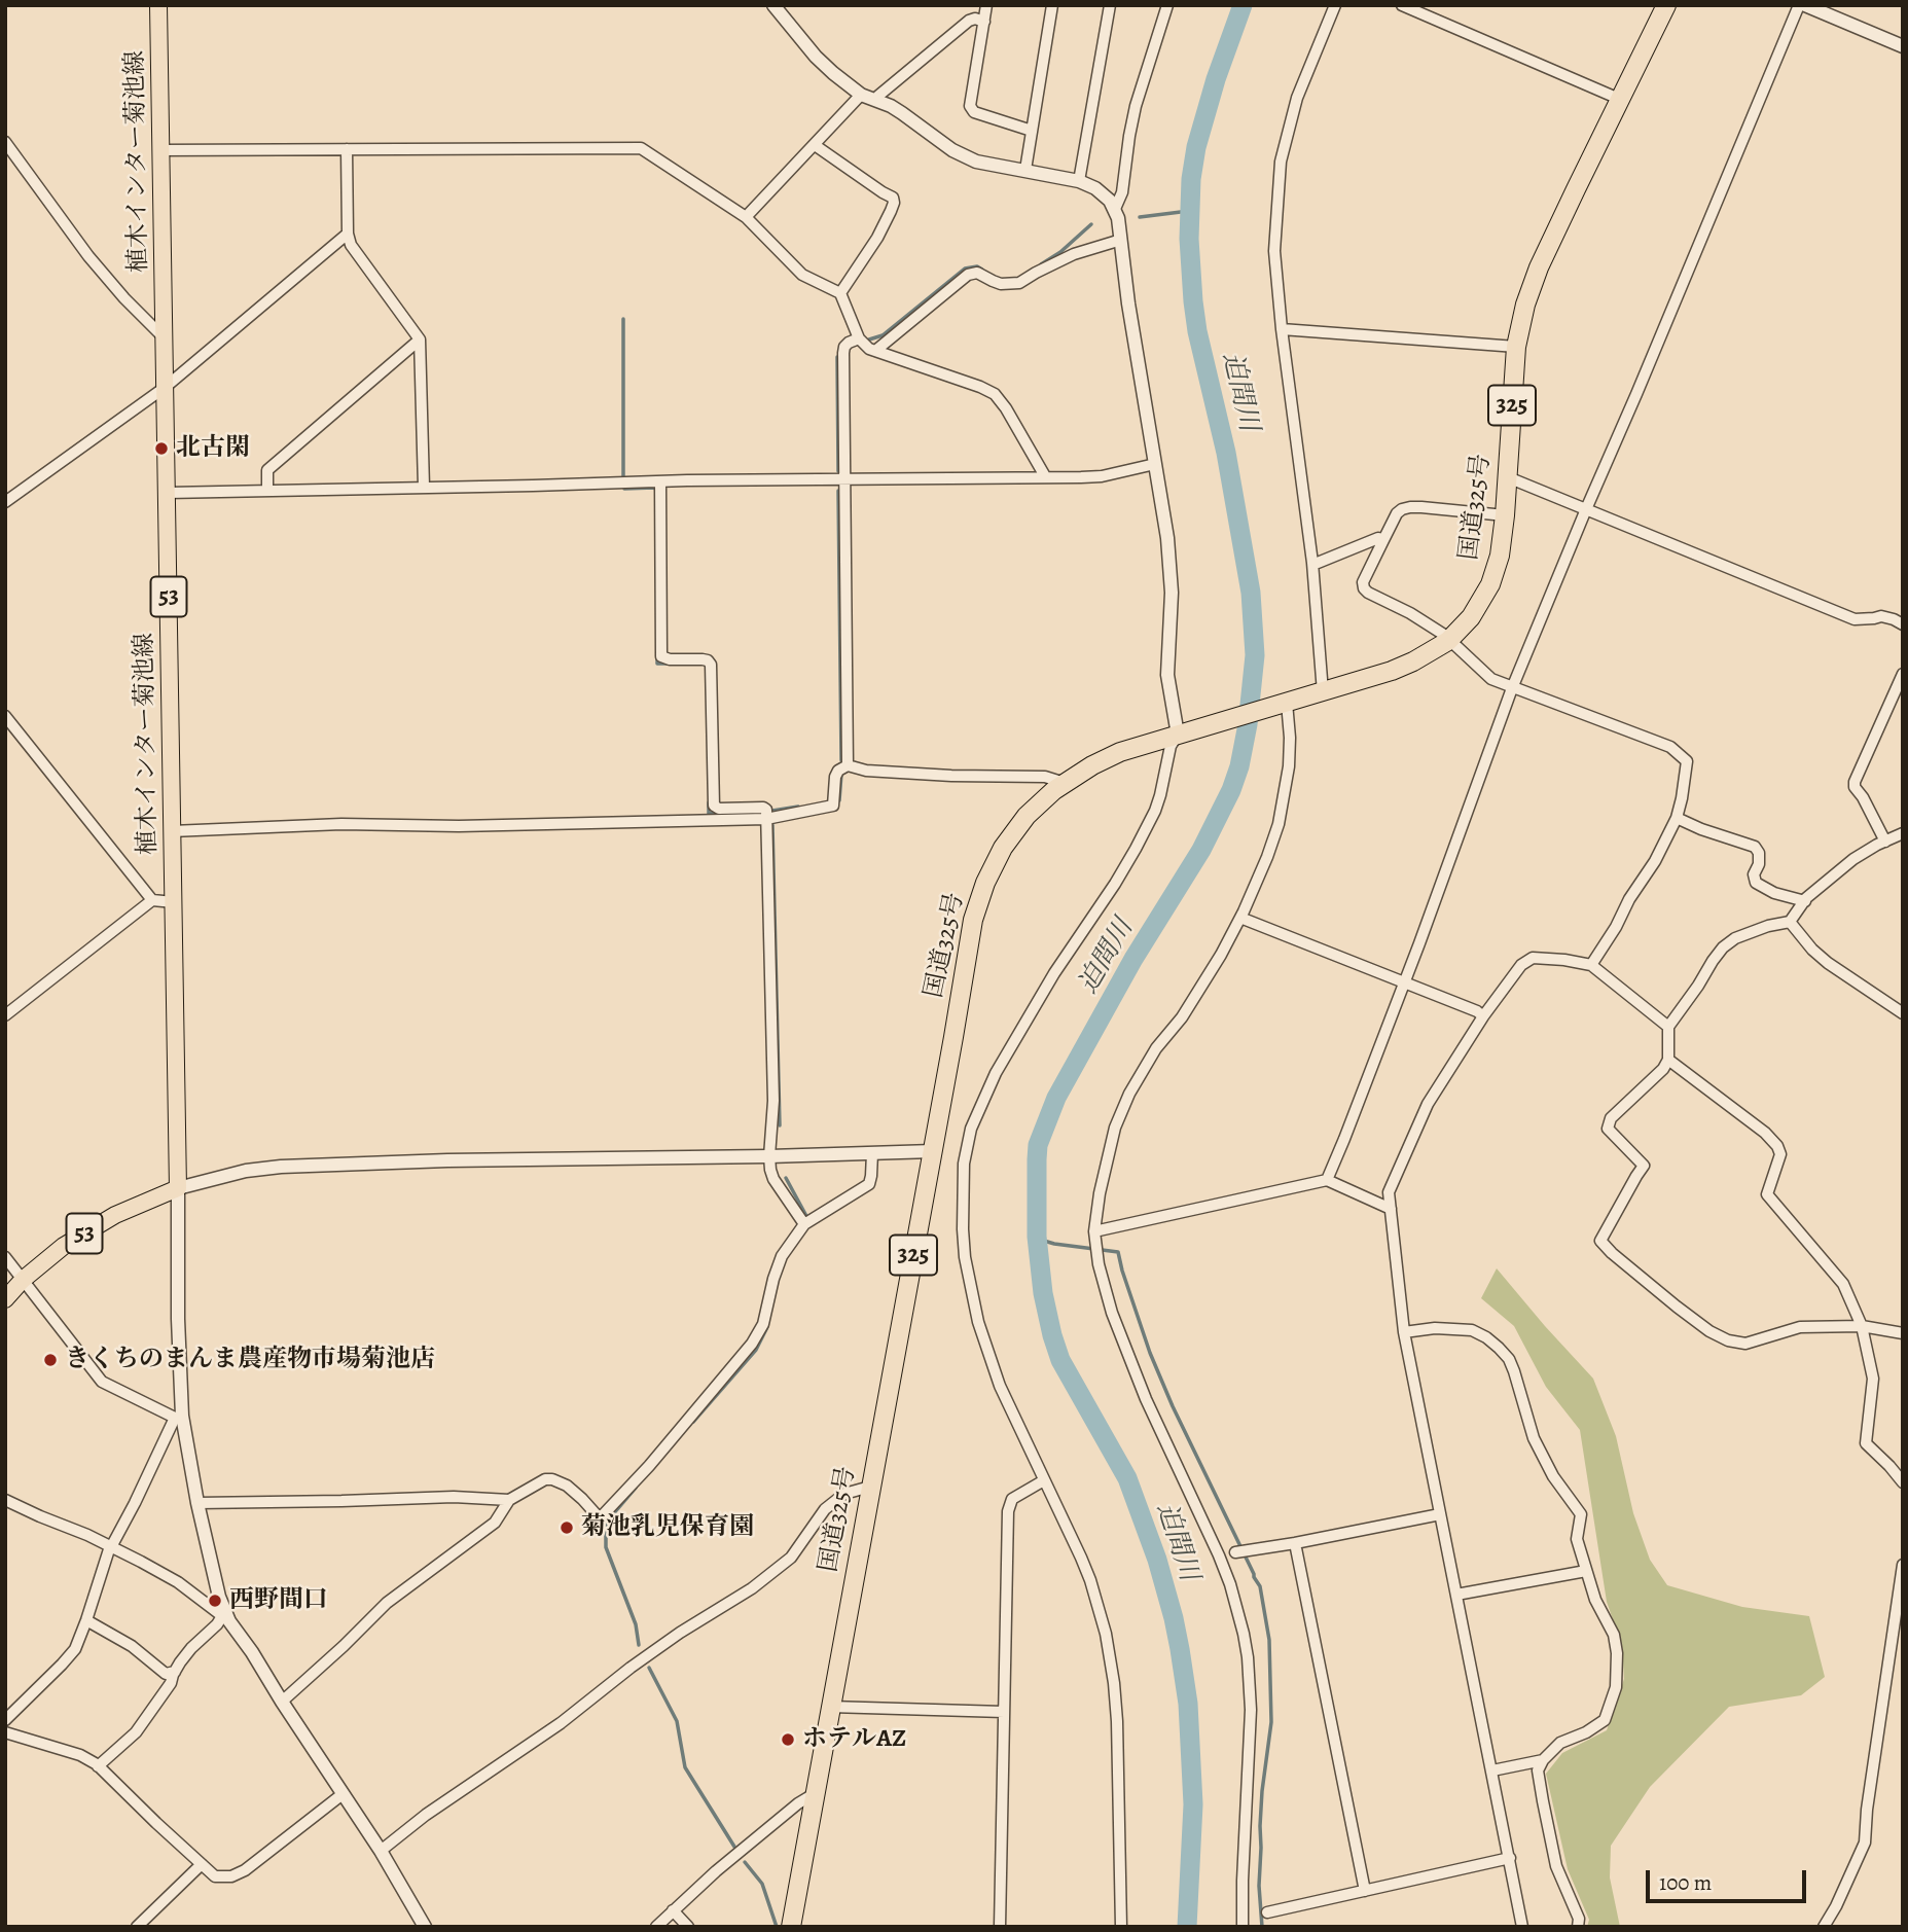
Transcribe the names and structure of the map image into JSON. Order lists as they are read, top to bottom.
{
  "streets": {
    "highway": ["325", "国道325号"],
    "main road": ["植木インター菊池線", "53"]
  },
  "crossings": [
    ["植木インター菊池線", "53"]
  ],
  "water": ["迫間川"],
  "places": [
    "北古閑",
    "きくちのまんま農産物市場菊池店",
    "菊池乳児保育園",
    "西野間口",
    "ホテルAZ"
  ],
  "scale_bar": "100 m"
}
